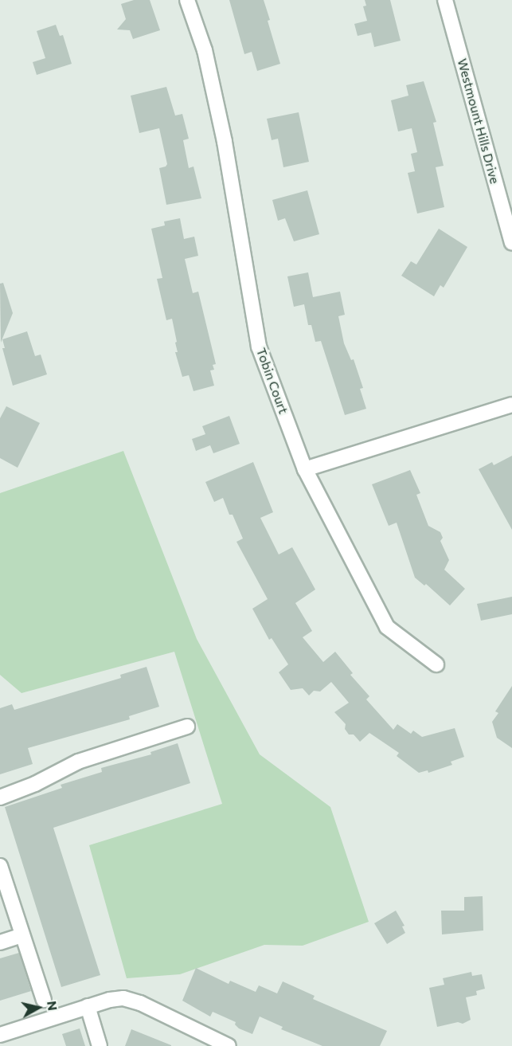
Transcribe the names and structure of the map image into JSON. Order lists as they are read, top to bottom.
{
  "streets": {
    "street": ["Westmount Hills Drive", "Tobin Court"]
  },
  "north": "right"
}
